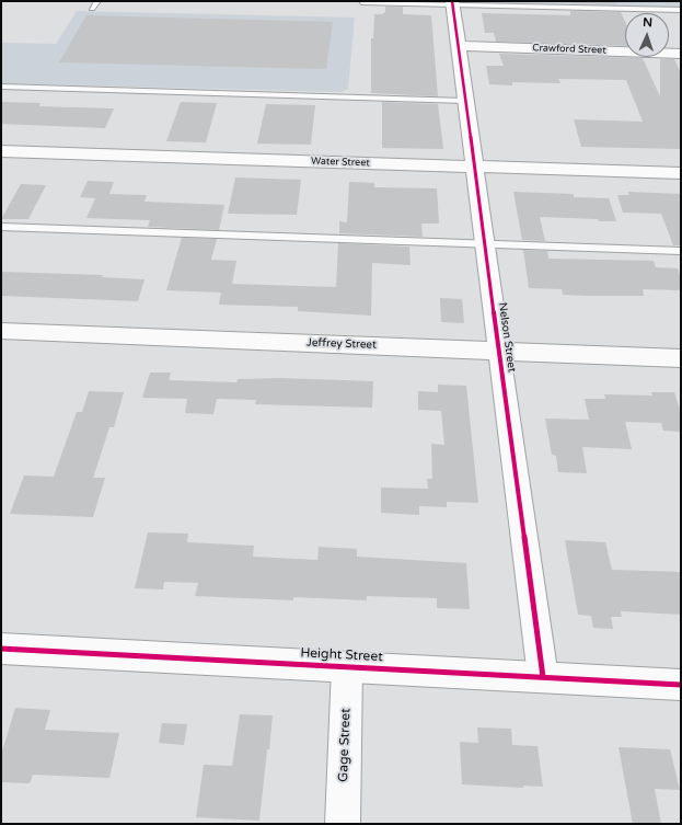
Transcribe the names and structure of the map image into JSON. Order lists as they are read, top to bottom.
{
  "streets": {
    "street": [
      "Crawford Street",
      "Water Street",
      "Nelson Street",
      "Jeffrey Street",
      "Height Street",
      "Gage Street"
    ]
  },
  "crossings": [
    ["Crawford Street", "Nelson Street"],
    ["Water Street", "Nelson Street"],
    ["Nelson Street", "Jeffrey Street"],
    ["Nelson Street", "Height Street"],
    ["Height Street", "Gage Street"]
  ],
  "north": "top"
}
